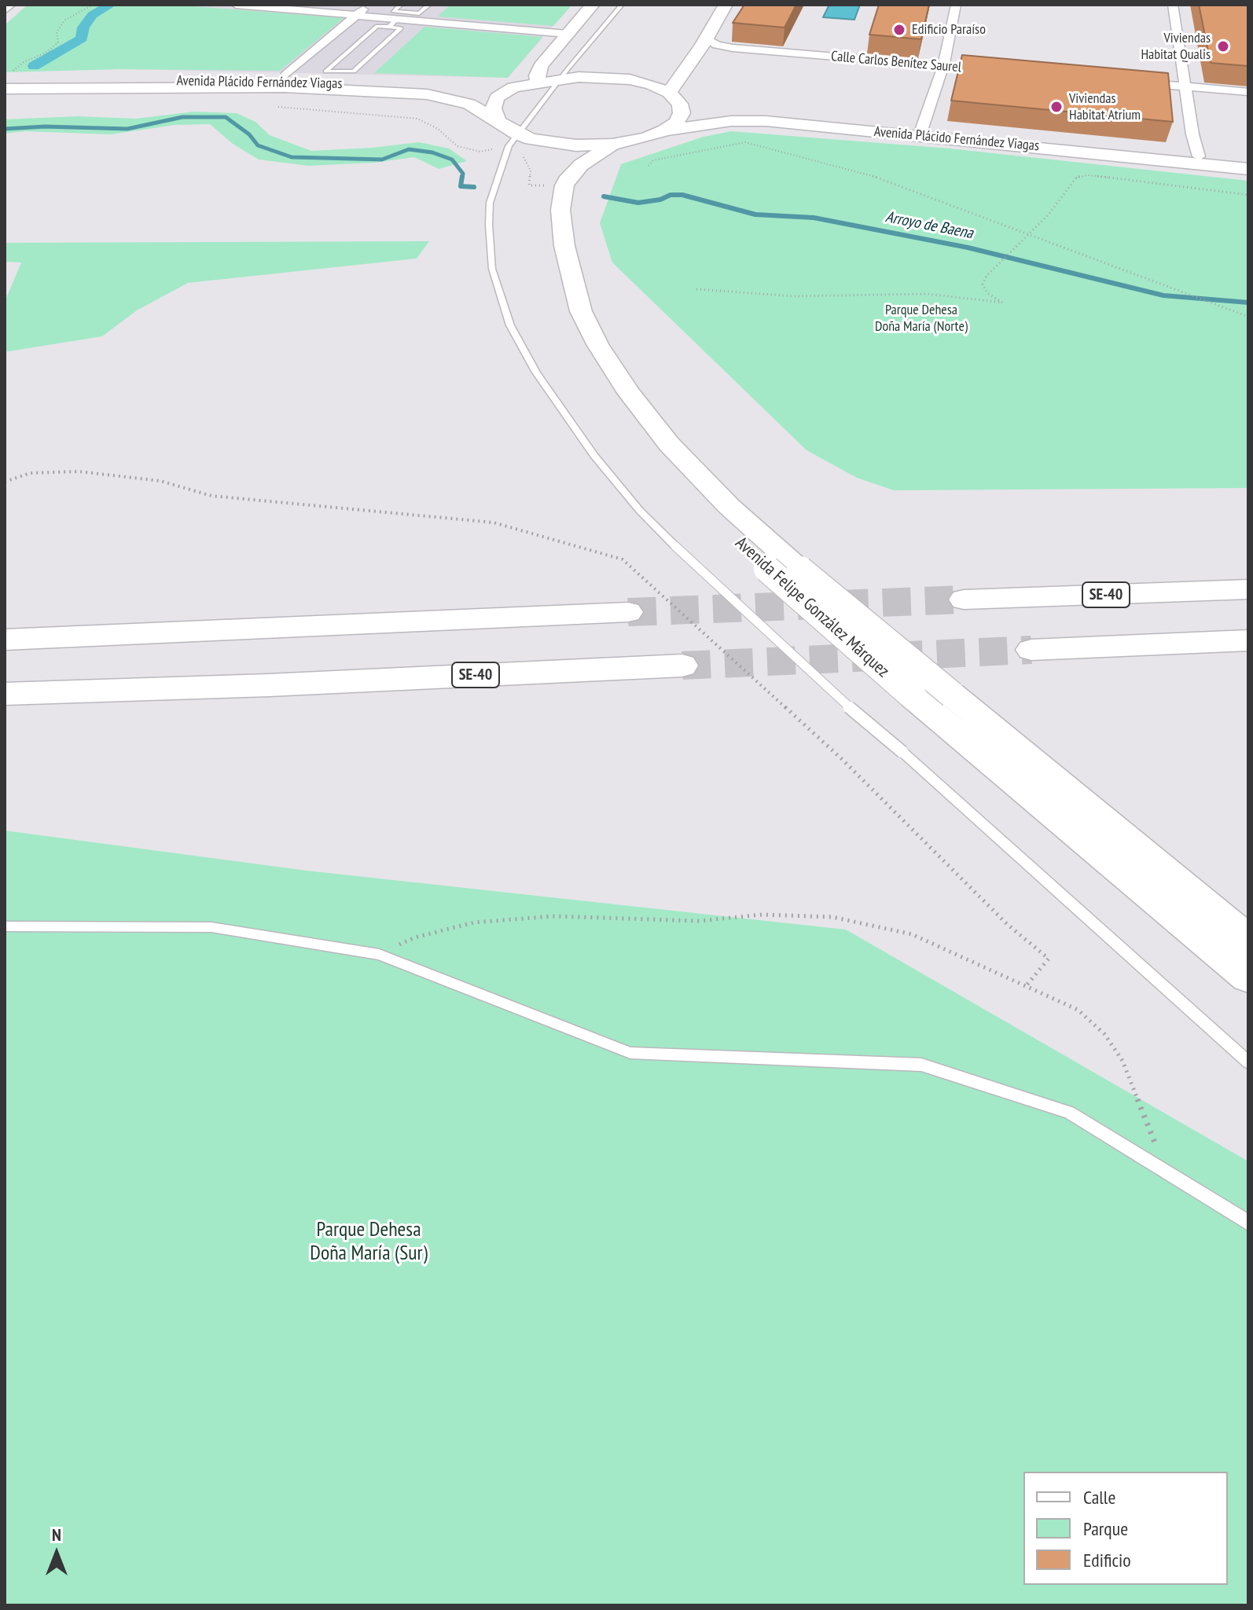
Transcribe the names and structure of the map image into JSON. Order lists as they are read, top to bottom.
{
  "streets": {
    "highway": ["SE-40"],
    "main road": ["Avenida Plácido Fernández Viagas", "Avenida Felipe González Márquez"],
    "street": ["Calle Carlos Benítez Saurel"]
  },
  "crossings": [
    ["Avenida Plácido Fernández Viagas", "Avenida Felipe González Márquez"]
  ],
  "water": ["Arroyo de Baena"],
  "parks": ["Parque Dehesa Doña María (Norte)", "Parque Dehesa Doña María (Sur)"],
  "places": ["Edificio Paraíso", "Viviendas Habitat Qualis", "Viviendas Habitat Atrium"],
  "legend": ["Calle", "Parque", "Edificio"],
  "north": "top"
}
